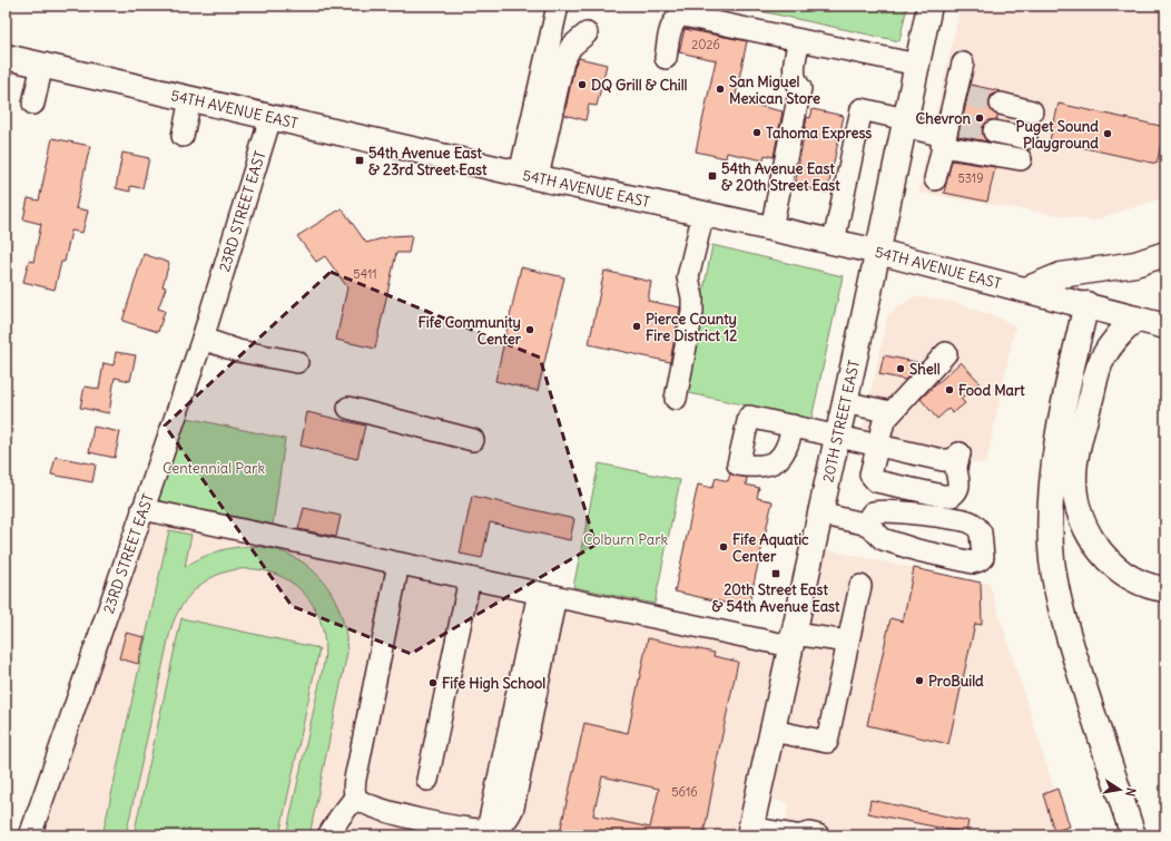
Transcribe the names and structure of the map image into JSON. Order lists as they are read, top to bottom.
{
  "streets": {
    "main road": ["54TH AVENUE EAST", "20TH STREET EAST"],
    "street": ["23RD STREET EAST"]
  },
  "crossings": [
    ["54TH AVENUE EAST", "23RD STREET EAST"],
    ["54TH AVENUE EAST", "20TH STREET EAST"]
  ],
  "parks": ["Centennial Park", "Colburn Park"],
  "places": {
    "other": [
      "DQ Grill & Chill",
      "San Miguel Mexican Store",
      "Chevron",
      "Tahoma Express",
      "Puget Sound Playground",
      "Pierce County Fire District 12",
      "Fife Community Center",
      "Shell",
      "Food Mart",
      "Fife Aquatic Center",
      "ProBuild",
      "Fife High School"
    ],
    "transit": ["54th Avenue East & 23rd Street East", "54th Avenue East & 20th Street East", "20th Street East & 54th Avenue East"]
  },
  "house_numbers": [
    "2026",
    "5319",
    "5411",
    "5616"
  ],
  "north": "right"
}
